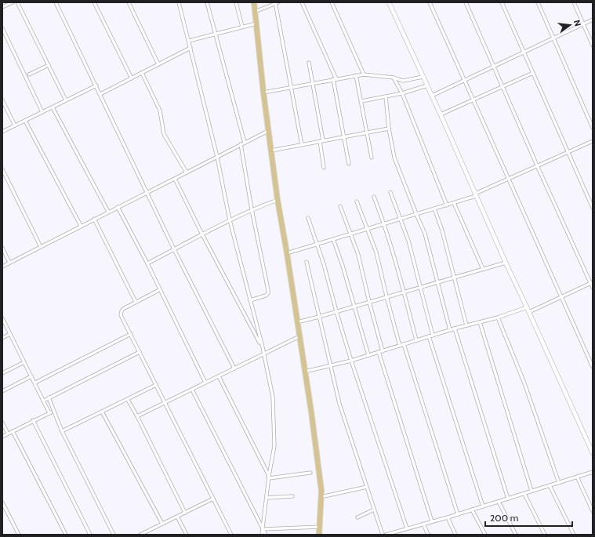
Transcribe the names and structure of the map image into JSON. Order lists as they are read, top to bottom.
{
  "scale_bar": "200 m",
  "north": "right"
}
